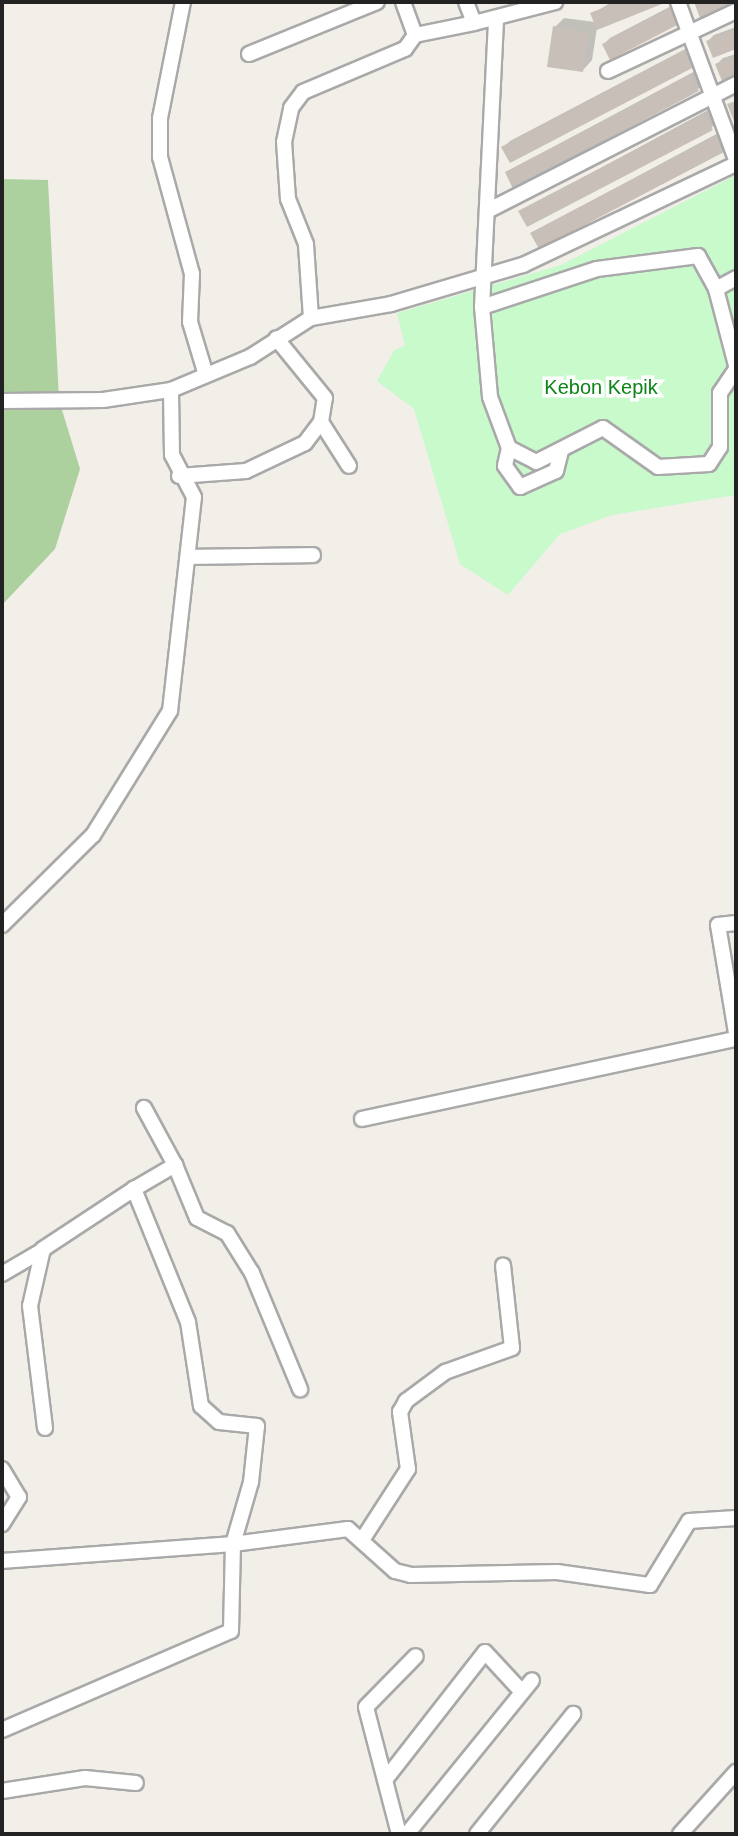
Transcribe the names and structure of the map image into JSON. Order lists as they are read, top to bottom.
{
  "parks": ["Kebon Kepik"]
}
